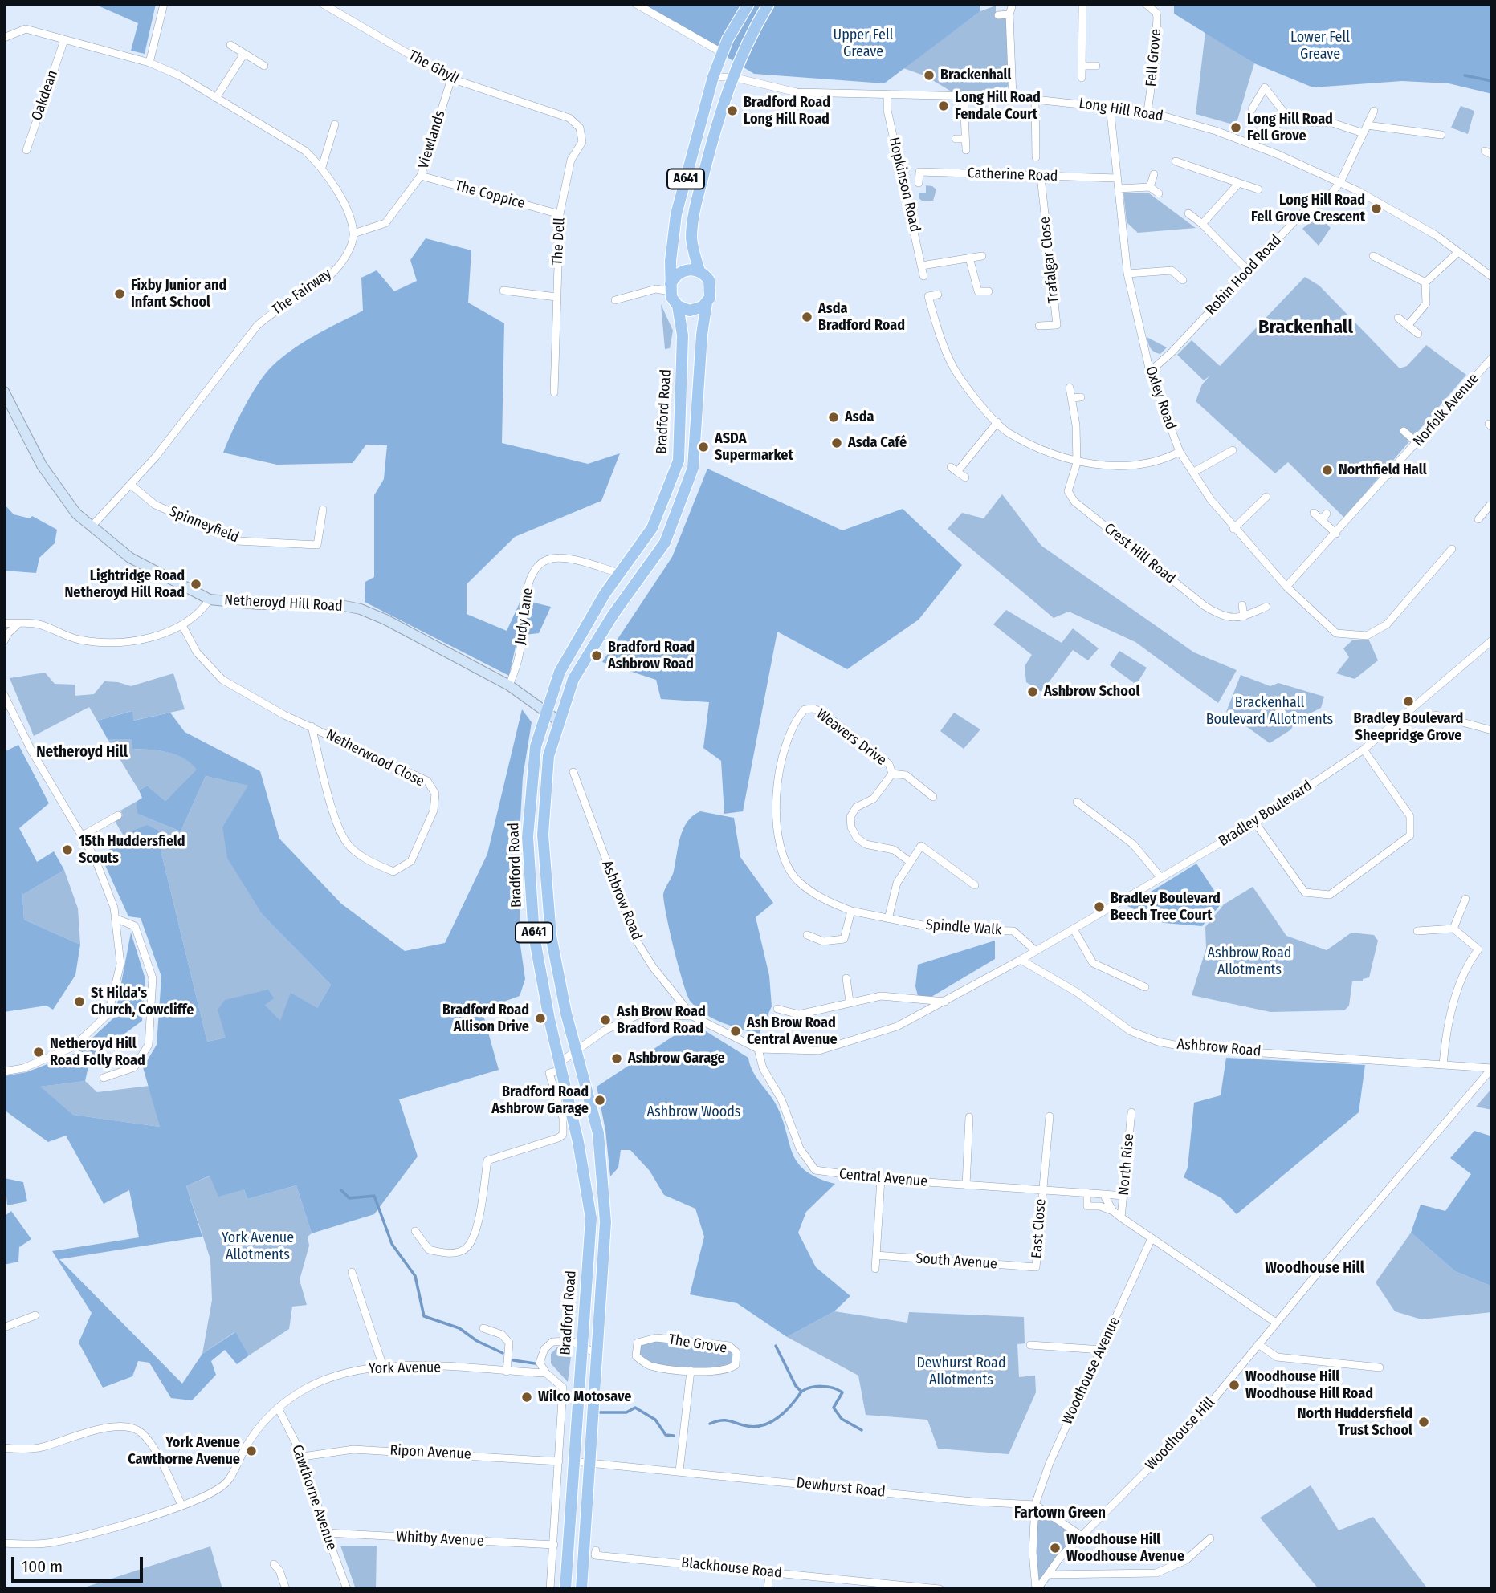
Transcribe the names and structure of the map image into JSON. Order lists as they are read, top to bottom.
{
  "streets": {
    "main road": ["A641", "Bradford Road"],
    "street": [
      "Fell Grove",
      "The Ghyll",
      "Oakdean",
      "Long Hill Road",
      "Viewlands",
      "Catherine Road",
      "Hopkinson Road",
      "The Coppice",
      "The Dell",
      "Trafalgar Close",
      "Robin Hood Road",
      "The Fairway",
      "Oxley Road",
      "Norfolk Avenue",
      "Spinneyfield",
      "Crest Hill Road",
      "Netheroyd Hill Road",
      "Judy Lane",
      "Weavers Drive",
      "Netherwood Close",
      "Bradley Boulevard",
      "Ashbrow Road",
      "Spindle Walk",
      "North Rise",
      "Central Avenue",
      "East Close",
      "South Avenue",
      "The Grove",
      "York Avenue",
      "Woodhouse Avenue",
      "Woodhouse Hill",
      "Ripon Avenue",
      "Dewhurst Road",
      "Cawthorne Avenue",
      "Whitby Avenue",
      "Blackhouse Road"
    ]
  },
  "crossings": [
    ["Fell Grove", "Long Hill Road"],
    ["The Ghyll", "Viewlands"],
    ["The Ghyll", "The Dell"],
    ["Long Hill Road", "Hopkinson Road"],
    ["Long Hill Road", "Robin Hood Road"],
    ["Long Hill Road", "Oxley Road"],
    ["Long Hill Road", "Bradford Road"],
    ["Viewlands", "The Coppice"],
    ["Viewlands", "The Fairway"],
    ["Catherine Road", "Trafalgar Close"],
    ["Catherine Road", "Oxley Road"],
    ["A641", "Bradford Road"],
    ["A641", "Ashbrow Road"],
    ["A641", "Dewhurst Road"],
    ["The Coppice", "The Dell"],
    ["Robin Hood Road", "Oxley Road"],
    ["The Fairway", "Spinneyfield"],
    ["Oxley Road", "Norfolk Avenue"],
    ["Bradford Road", "Netheroyd Hill Road"],
    ["Bradford Road", "Judy Lane"],
    ["Bradford Road", "Ashbrow Road"],
    ["Bradford Road", "Dewhurst Road"],
    ["Netheroyd Hill Road", "Judy Lane"],
    ["Netheroyd Hill Road", "Netherwood Close"],
    ["Weavers Drive", "Spindle Walk"],
    ["Bradley Boulevard", "Ashbrow Road"],
    ["Bradley Boulevard", "Spindle Walk"],
    ["Ashbrow Road", "Central Avenue"],
    ["Ashbrow Road", "Woodhouse Hill"],
    ["North Rise", "Central Avenue"],
    ["Central Avenue", "East Close"],
    ["East Close", "South Avenue"],
    ["The Grove", "Dewhurst Road"],
    ["York Avenue", "Cawthorne Avenue"],
    ["Woodhouse Avenue", "Woodhouse Hill"],
    ["Woodhouse Avenue", "Dewhurst Road"],
    ["Ripon Avenue", "Cawthorne Avenue"],
    ["Cawthorne Avenue", "Whitby Avenue"]
  ],
  "districts": [
    "Brackenhall",
    "Netheroyd Hill",
    "Woodhouse Hill",
    "Fartown Green"
  ],
  "parks": [
    "Upper Fell Greave",
    "Lower Fell Greave",
    "Brackenhall Boulevard Allotments",
    "Ashbrow Road Allotments",
    "Ashbrow Woods",
    "York Avenue Allotments",
    "Dewhurst Road Allotments"
  ],
  "places": [
    "Brackenhall",
    "Long Hill Road Fendale Court",
    "Bradford Road Long Hill Road",
    "Long Hill Road Fell Grove",
    "Long Hill Road Fell Grove Crescent",
    "Fixby Junior and Infant School",
    "Asda Bradford Road",
    "Asda",
    "Asda Café",
    "ASDA Supermarket",
    "Northfield Hall",
    "Lightridge Road Netheroyd Hill Road",
    "Bradford Road Ashbrow Road",
    "Ashbrow School",
    "Bradley Boulevard Sheepridge Grove",
    "15th Huddersfield Scouts",
    "Bradley Boulevard Beech Tree Court",
    "St Hilda's Church, Cowcliffe",
    "Bradford Road Allison Drive",
    "Ash Brow Road Bradford Road",
    "Ash Brow Road Central Avenue",
    "Netheroyd Hill Road Folly Road",
    "Ashbrow Garage",
    "Bradford Road Ashbrow Garage",
    "Woodhouse Hill Woodhouse Hill Road",
    "Wilco Motosave",
    "North Huddersfield Trust School",
    "York Avenue Cawthorne Avenue",
    "Woodhouse Hill Woodhouse Avenue"
  ],
  "scale_bar": "100 m"
}
